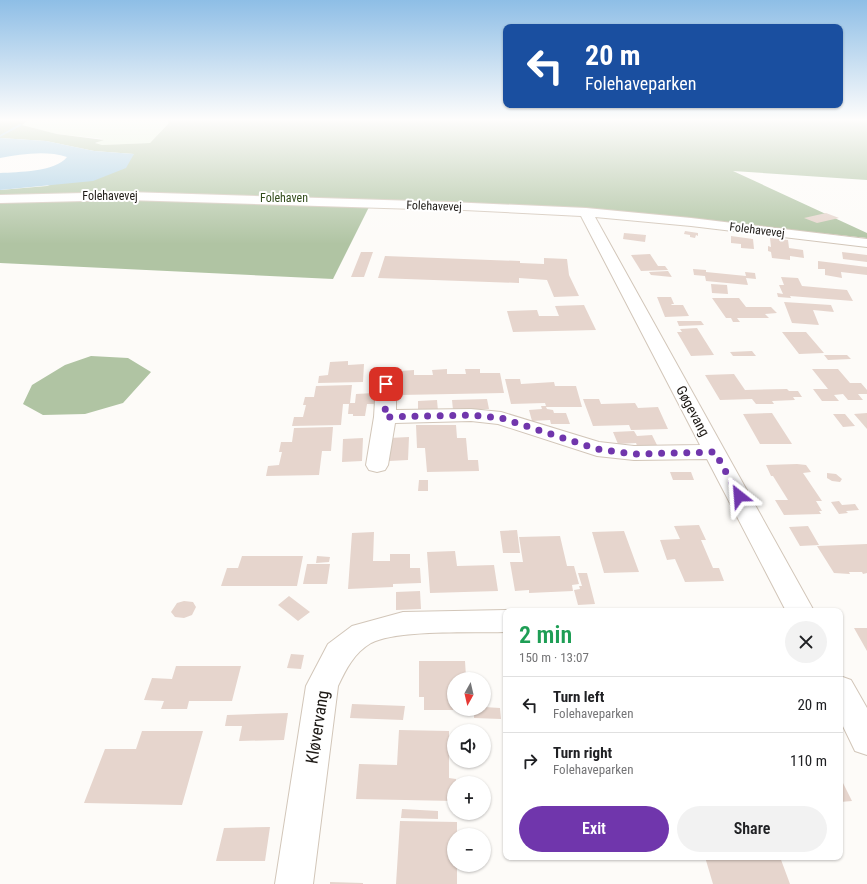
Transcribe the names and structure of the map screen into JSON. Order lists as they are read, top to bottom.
{
  "streets": {
    "street": ["Folehavevej", "Gøgevang", "Kløvervang"]
  },
  "crossings": [
    ["Folehavevej", "Gøgevang"]
  ],
  "parks": ["Folehaven"],
  "north": "bottom",
  "page": {
    "turn": ["20 m", "Folehaveparken"],
    "heading": ["2 min", "150 m · 13:07"],
    "map_buttons": ["+", "−"],
    "list": [
      {
        "name": "Turn left",
        "note": "Folehaveparken",
        "value": "20 m"
      },
      {
        "name": "Turn right",
        "note": "Folehaveparken",
        "value": "110 m"
      }
    ],
    "buttons": ["Exit", "Share"]
  }
}
